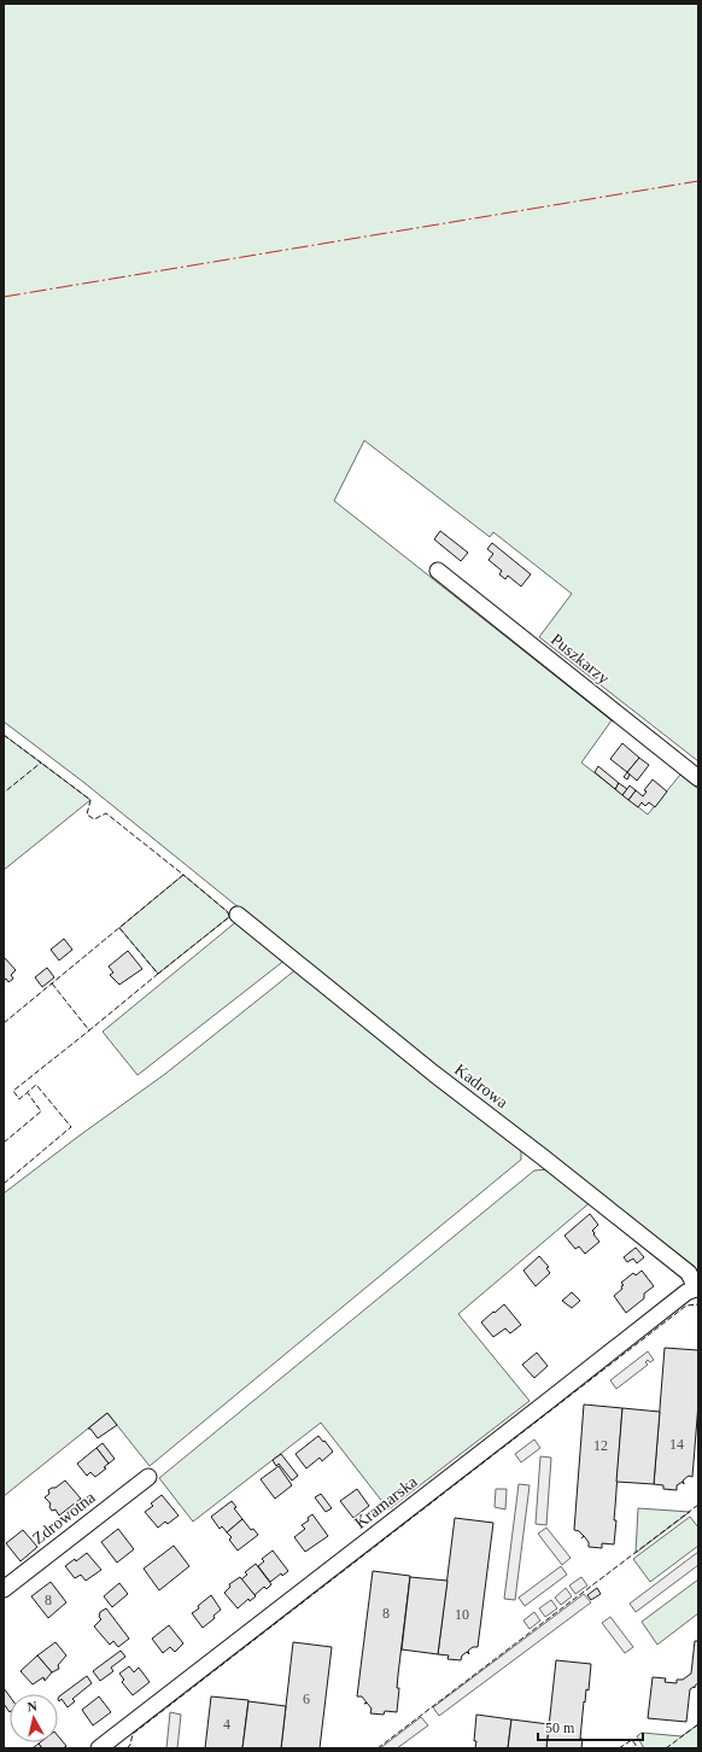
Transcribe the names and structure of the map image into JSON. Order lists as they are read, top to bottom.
{
  "streets": {
    "street": [
      "Puszkarzy",
      "Kadrowa",
      "Kramarska",
      "Zdrowotna"
    ]
  },
  "crossings": [
    ["Kadrowa", "Kramarska"]
  ],
  "house_numbers": [
    "14",
    "12",
    "8",
    "8",
    "10",
    "6",
    "4"
  ],
  "scale_bar": "50 m",
  "north": "top"
}
